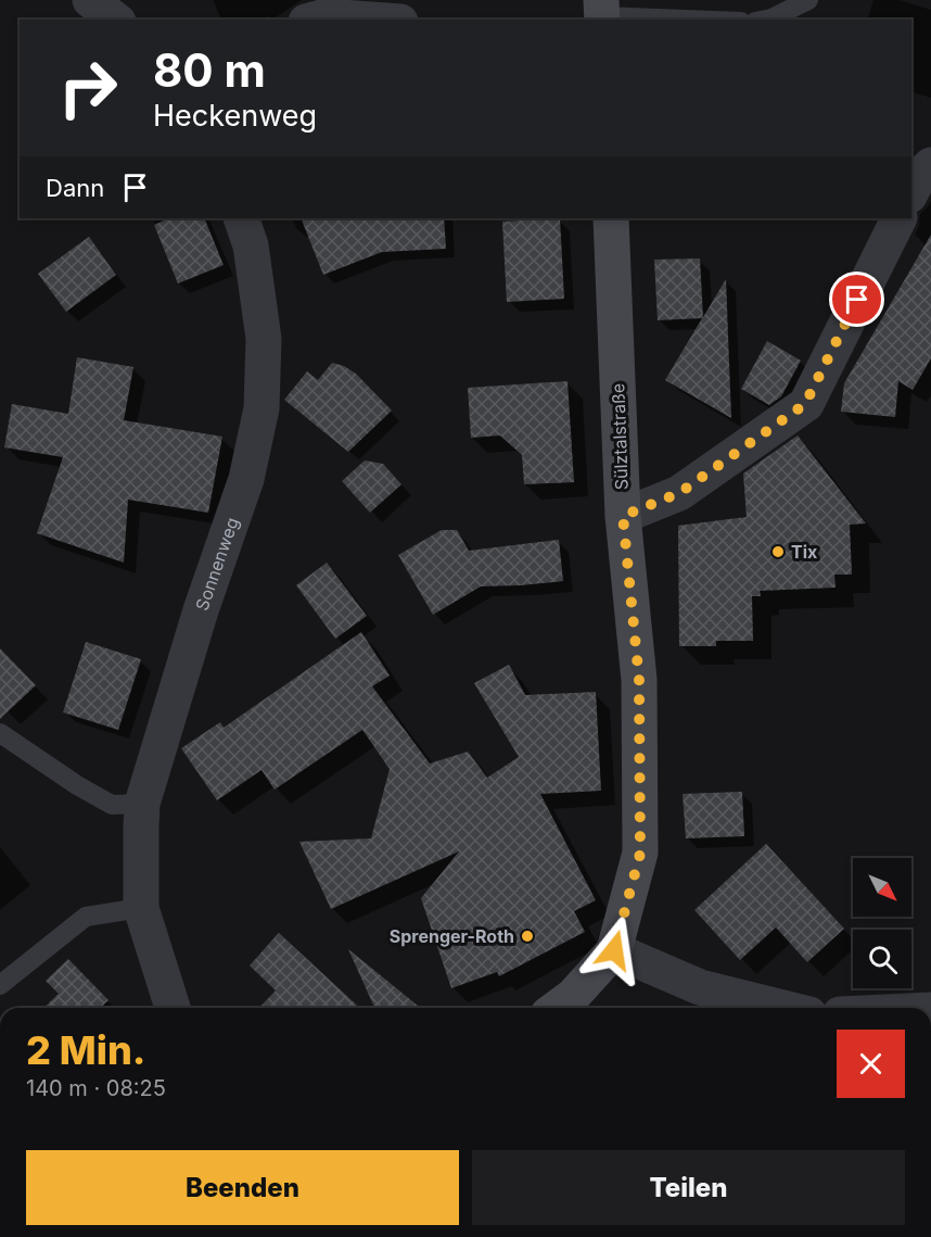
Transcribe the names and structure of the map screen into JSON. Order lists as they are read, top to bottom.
{
  "streets": {
    "main road": ["Sülztalstraße"],
    "street": ["Sonnenweg"]
  },
  "places": ["Tix", "Sprenger-Roth"],
  "north": "bottom right",
  "page": {
    "turn": ["80 m", "Heckenweg"],
    "then": "Dann",
    "heading": ["2 Min.", "140 m · 08:25"],
    "buttons": ["Beenden", "Teilen"]
  }
}
